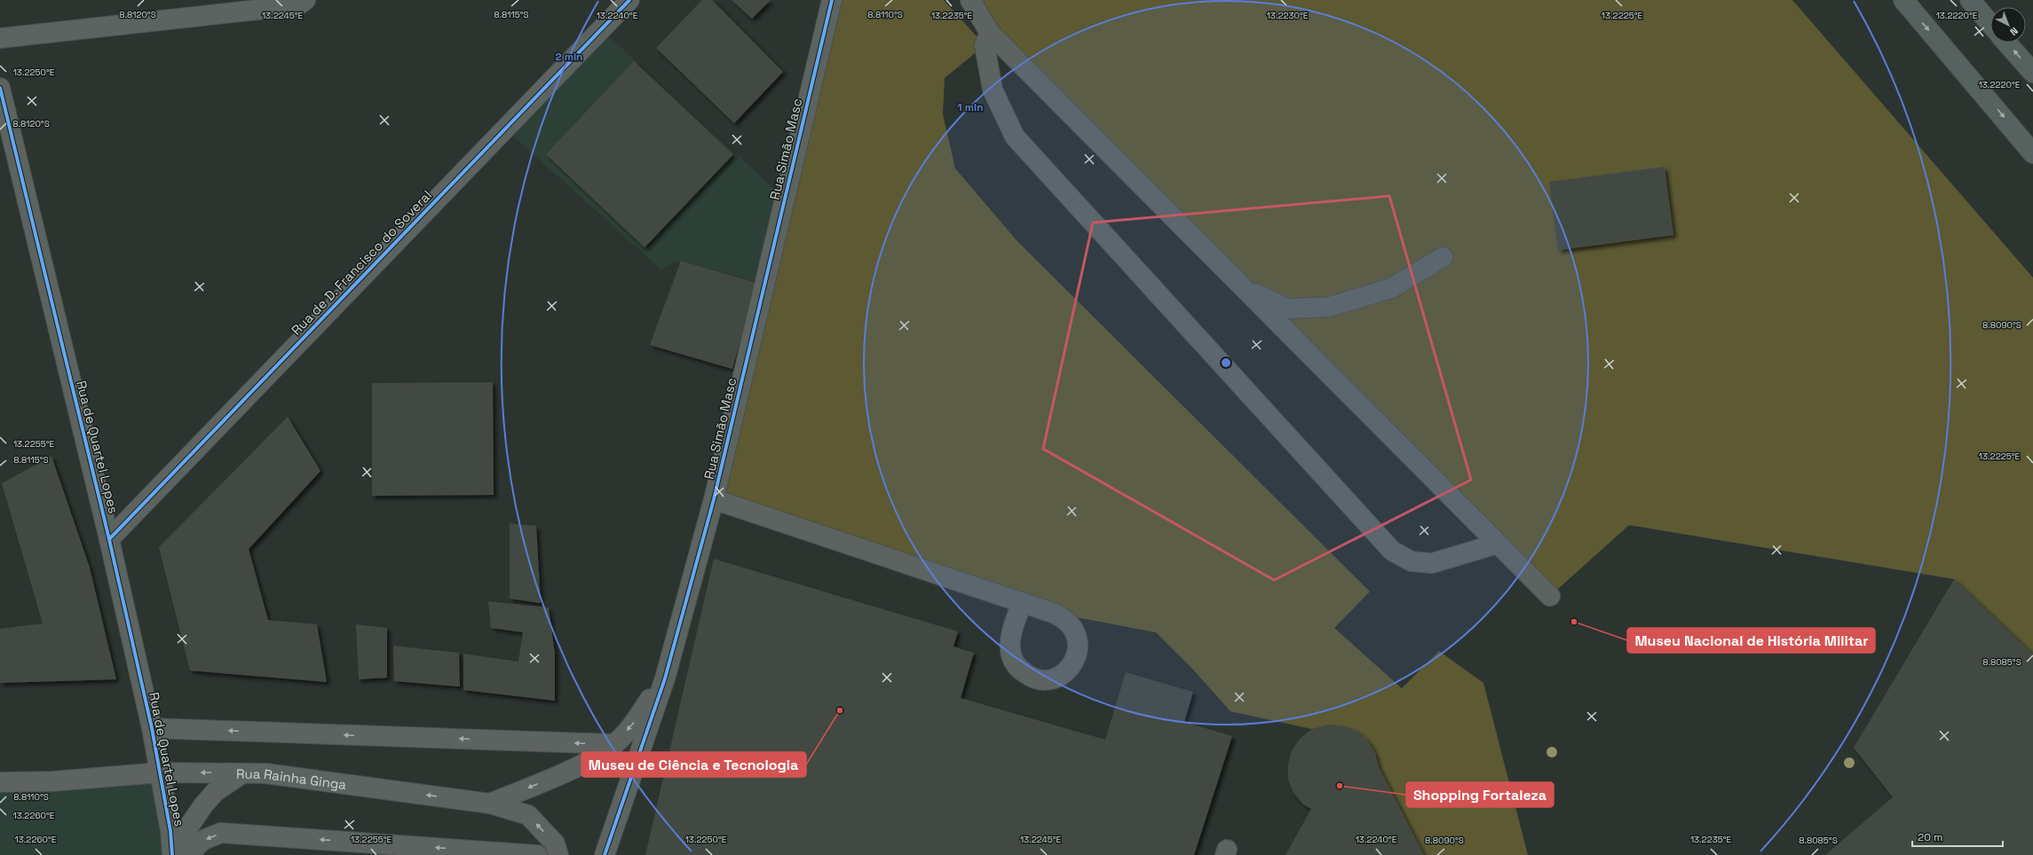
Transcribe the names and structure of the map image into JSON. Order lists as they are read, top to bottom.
{
  "streets": {
    "street": [
      "Rua Simão Masc",
      "Rua de D. Francisco do Soveral",
      "Rua de Quartel Lopes",
      "Rua Rainha Ginga"
    ]
  },
  "crossings": [
    ["Rua de D. Francisco do Soveral", "Rua de Quartel Lopes"],
    ["Rua de Quartel Lopes", "Rua Rainha Ginga"]
  ],
  "places": ["Museu Nacional de História Militar", "Museu de Ciência e Tecnologia", "Shopping Fortaleza"],
  "scale_bar": "20 m",
  "north": "bottom right",
  "coordinates": [
    "8.8120°S",
    "8.8115°S",
    "8.8110°S",
    "13.2245°E",
    "13.2240°E",
    "13.2235°E",
    "13.2230°E",
    "13.2225°E",
    "13.2220°E",
    "13.2250°E",
    "8.8090°S",
    "13.2255°E",
    "8.8085°S",
    "13.2260°E"
  ],
  "rings": ["2 min", "1 min"]
}
